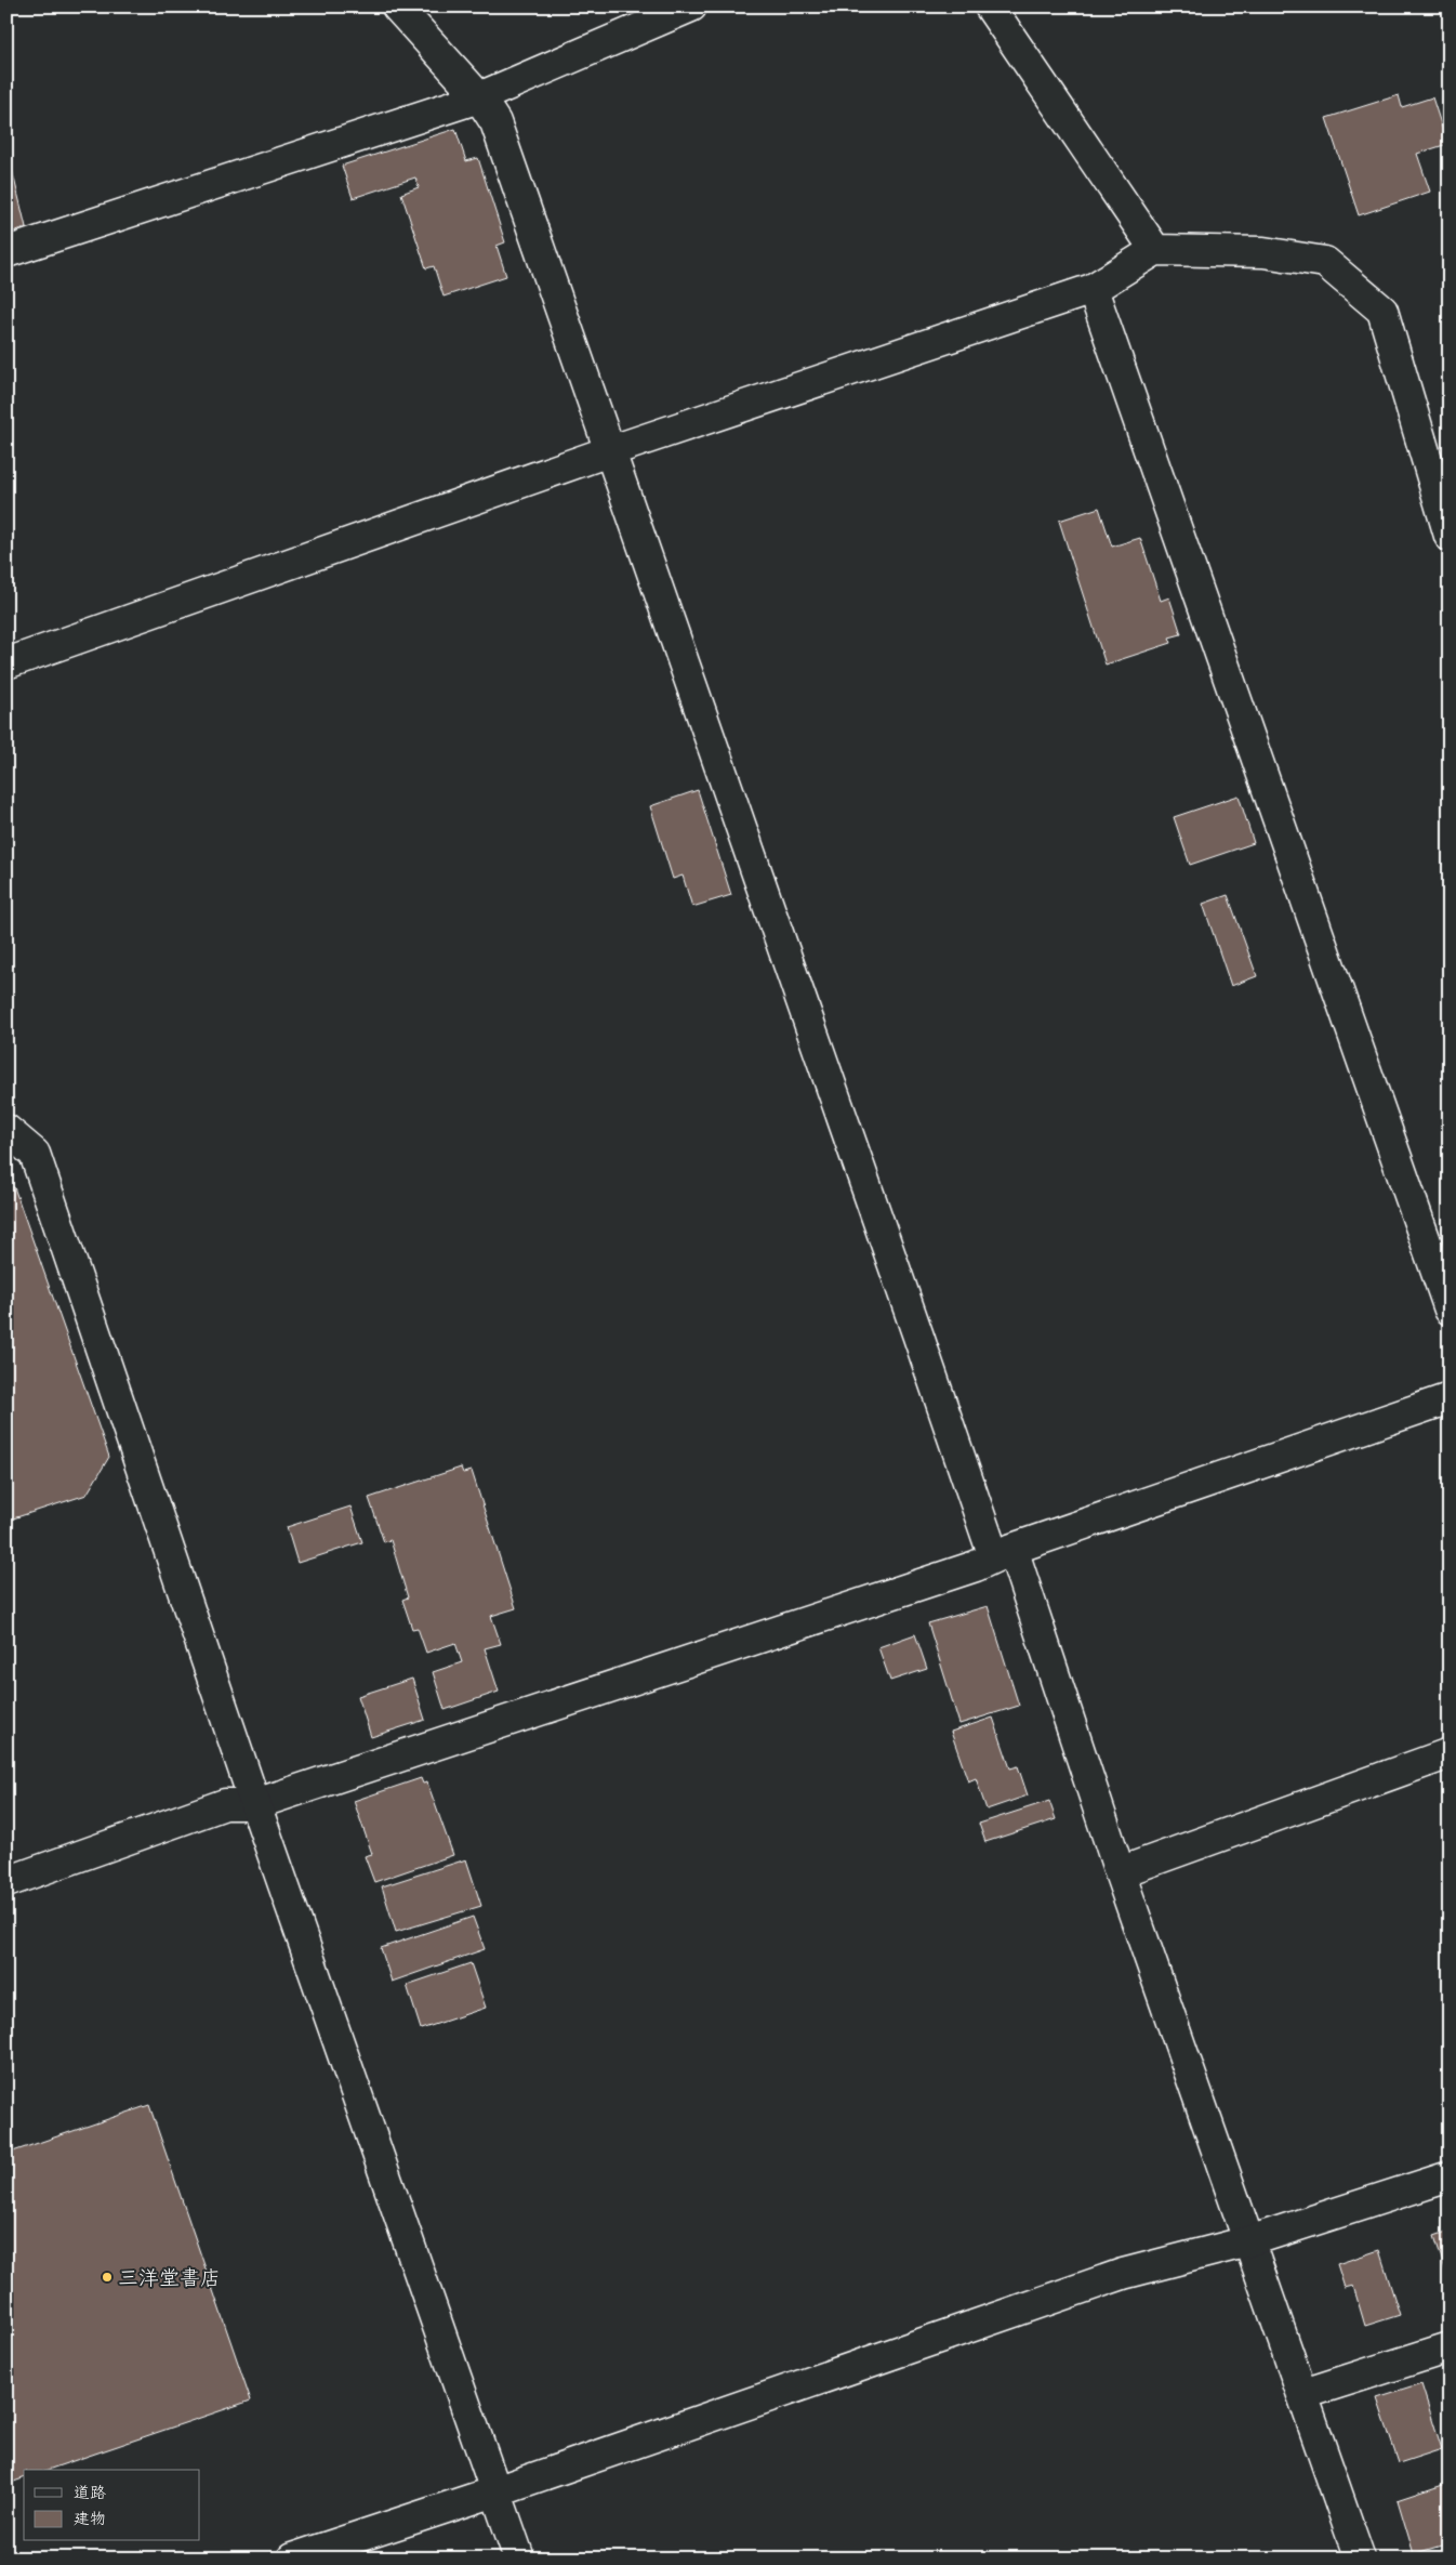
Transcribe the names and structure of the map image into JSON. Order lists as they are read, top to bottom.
{
  "places": ["三洋堂書店"],
  "legend": ["道路", "建物"]
}
